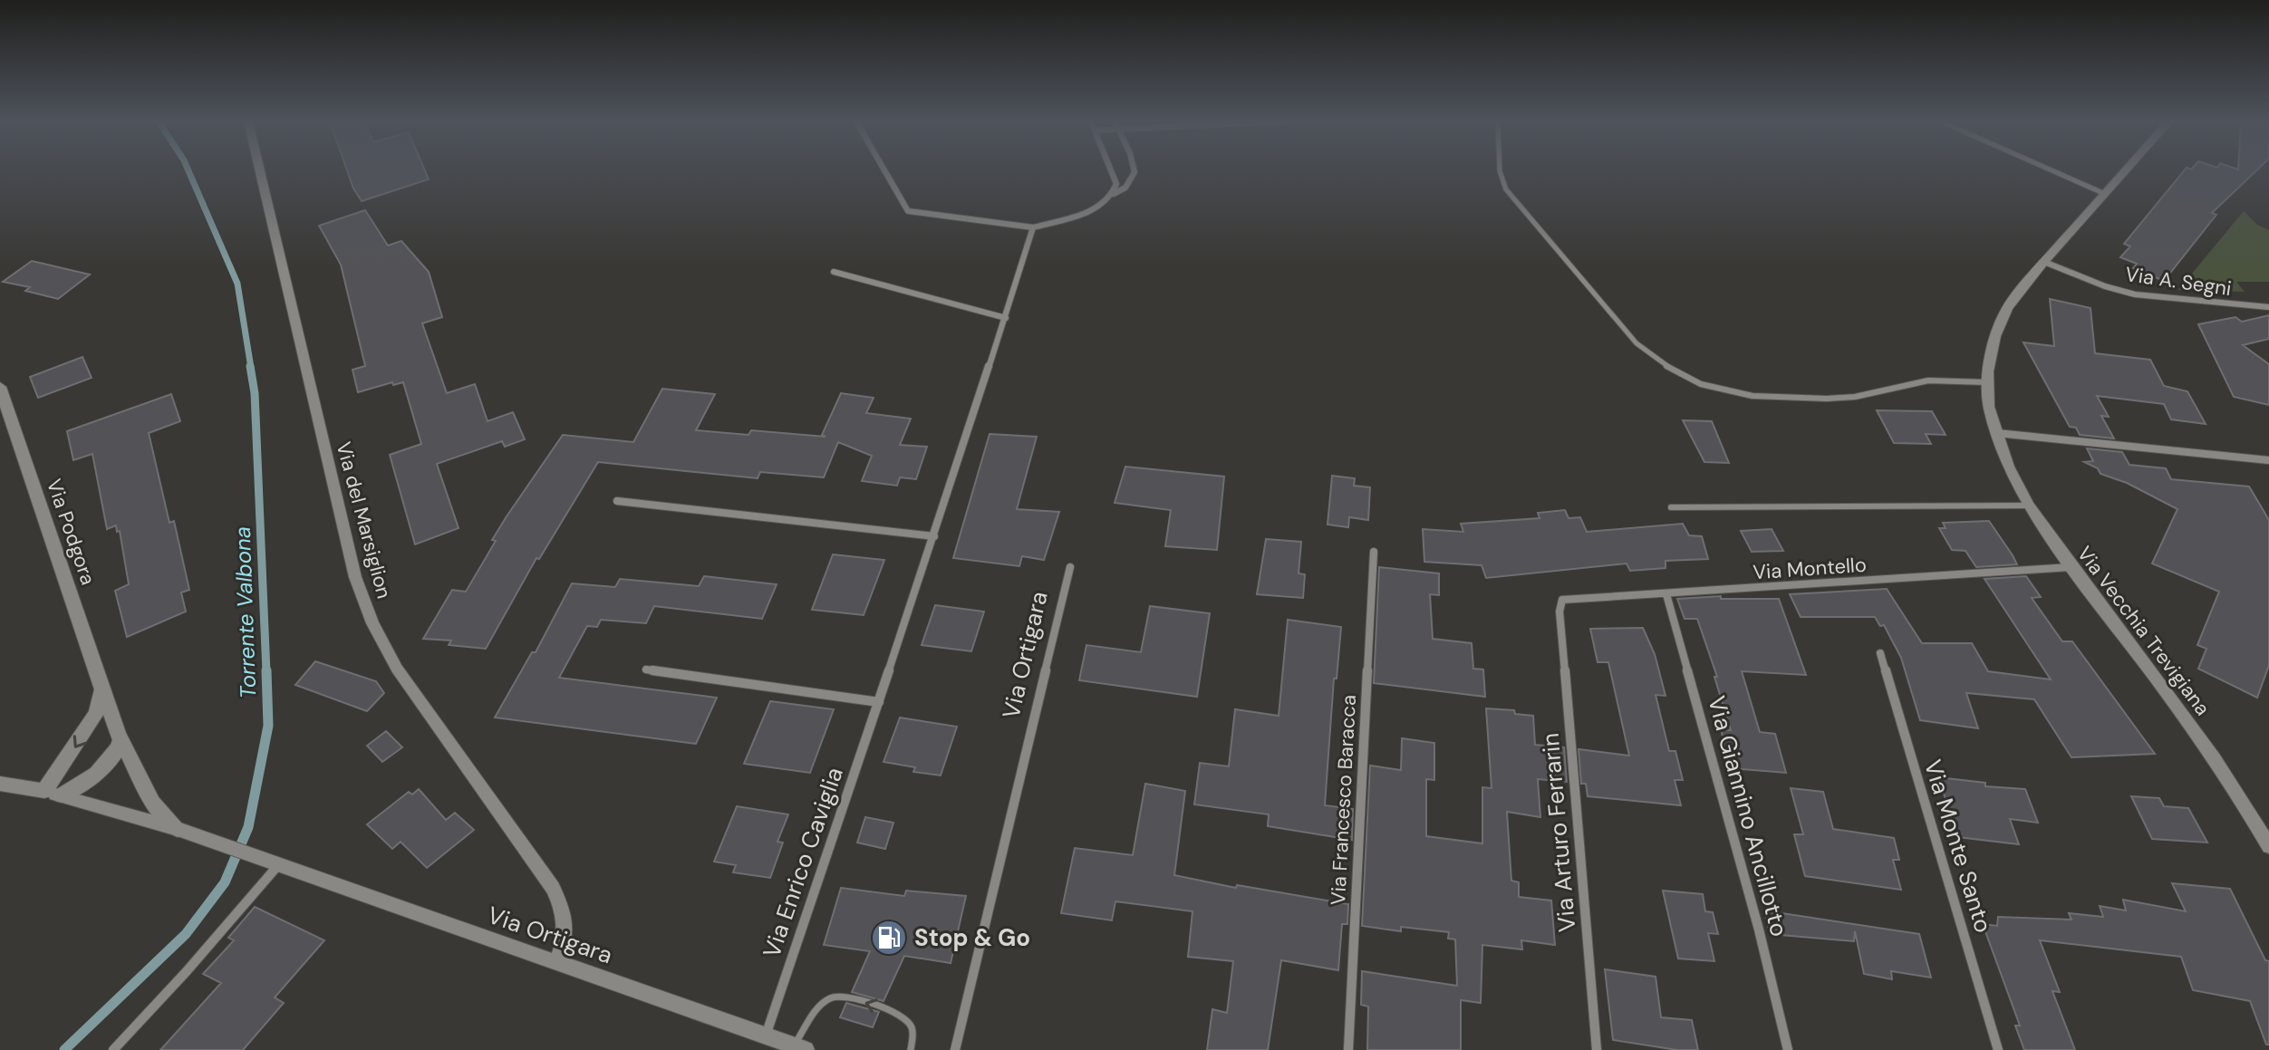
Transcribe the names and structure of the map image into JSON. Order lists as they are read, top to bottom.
{
  "streets": {
    "main road": ["Via Podgora", "Via Ortigara"],
    "street": [
      "Via A. Segni",
      "Via del Marsiglion",
      "Via Montello",
      "Via Vecchia Trevigiana",
      "Via Francesco Baracca",
      "Via Giannino Ancillotto",
      "Via Arturo Ferrarin",
      "Via Monte Santo",
      "Via Enrico Caviglia"
    ]
  },
  "crossings": [
    ["Via A. Segni", "Via Vecchia Trevigiana"],
    ["Via del Marsiglion", "Via Ortigara"],
    ["Via Podgora", "Via Ortigara"],
    ["Via Montello", "Via Vecchia Trevigiana"],
    ["Via Montello", "Via Giannino Ancillotto"],
    ["Via Montello", "Via Arturo Ferrarin"],
    ["Via Ortigara", "Via Enrico Caviglia"]
  ],
  "water": ["Torrente Valbona"],
  "places": {
    "fuel station": ["Stop & Go"]
  }
}
